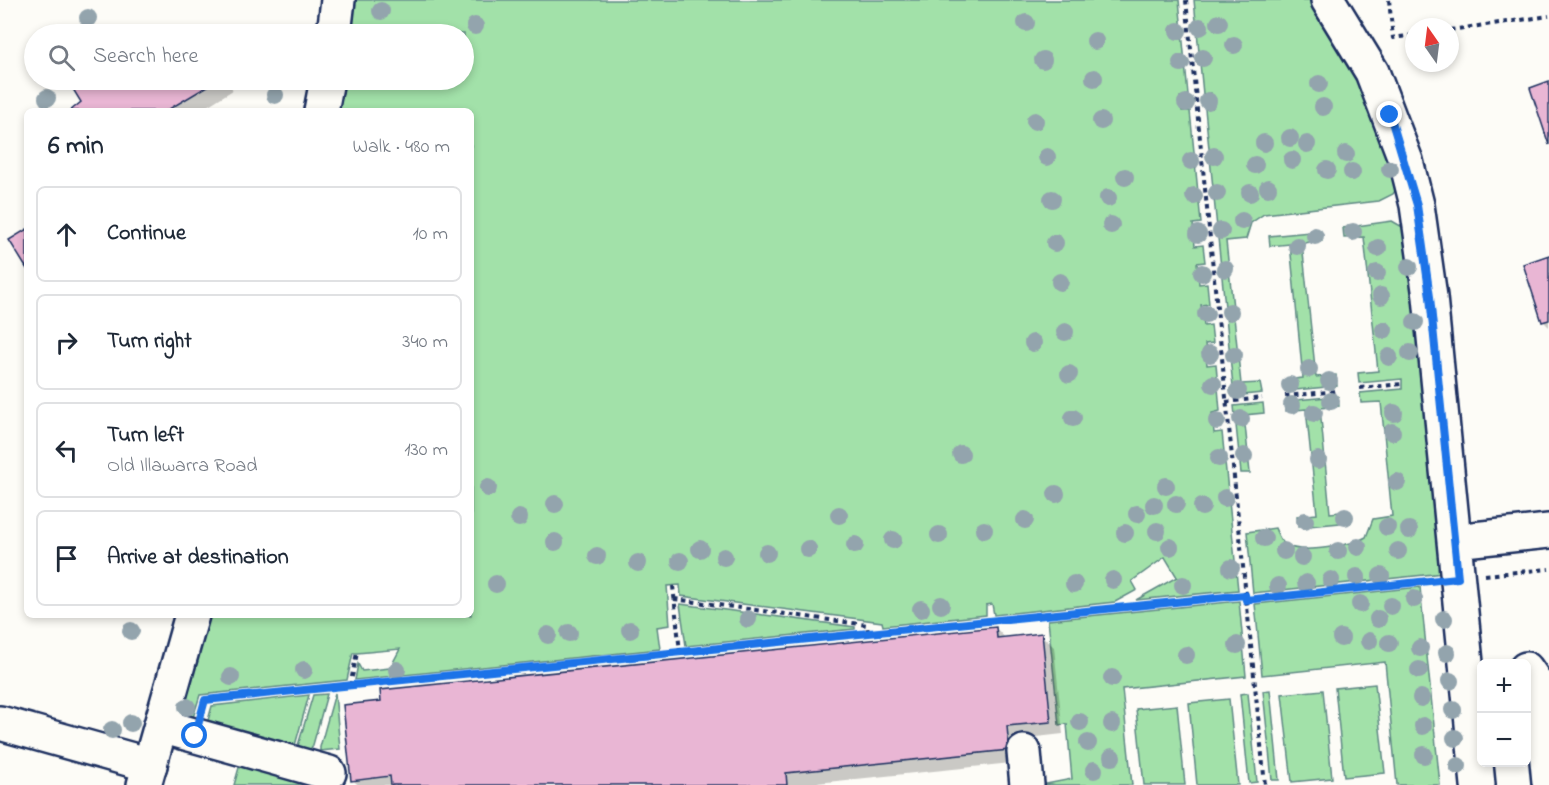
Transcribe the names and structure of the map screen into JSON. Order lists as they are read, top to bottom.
{
  "north": "top",
  "page": {
    "search": "Search here",
    "heading": ["6 min", "Walk · 480 m"],
    "list": [
      ["Continue", "10 m"],
      ["Turn right", "340 m"],
      ["Turn left", "Old Illawarra Road", "130 m"],
      "Arrive at destination"
    ],
    "map_buttons": ["+", "−"]
  }
}
